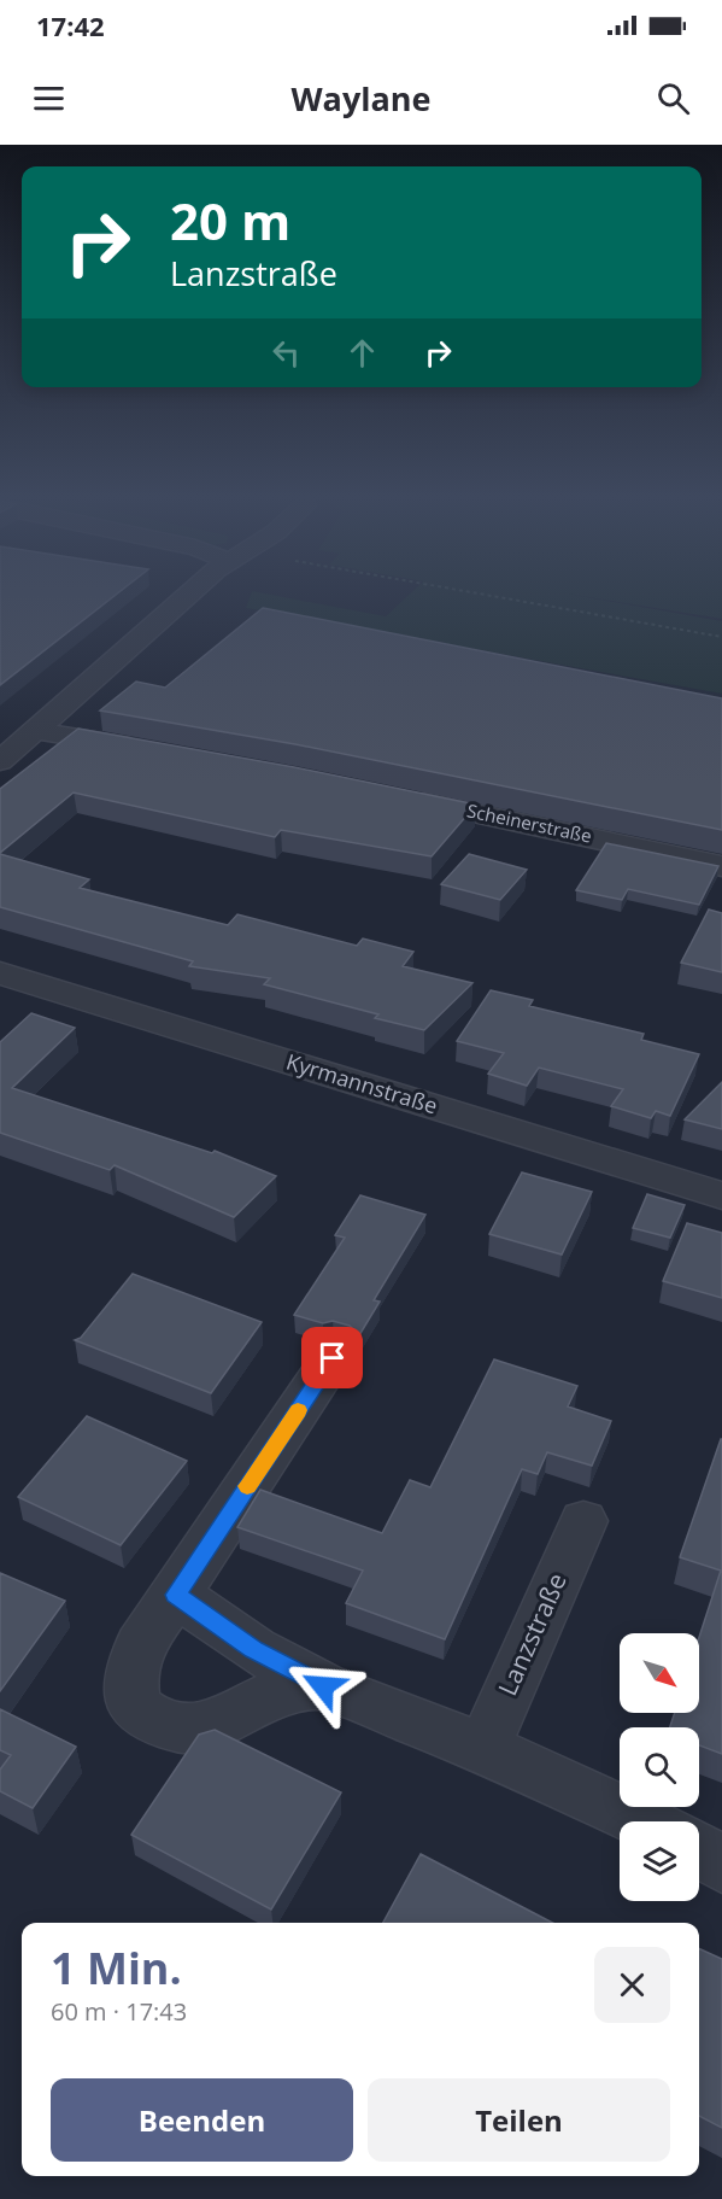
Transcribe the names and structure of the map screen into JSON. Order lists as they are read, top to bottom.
{
  "streets": {
    "street": ["Scheinerstraße", "Kyrmannstraße", "Lanzstraße"]
  },
  "north": "bottom right",
  "page": {
    "status": "17:42",
    "header": "Waylane",
    "turn": ["20 m", "Lanzstraße"],
    "heading": ["1 Min.", "60 m · 17:43"],
    "buttons": ["Beenden", "Teilen"]
  }
}
